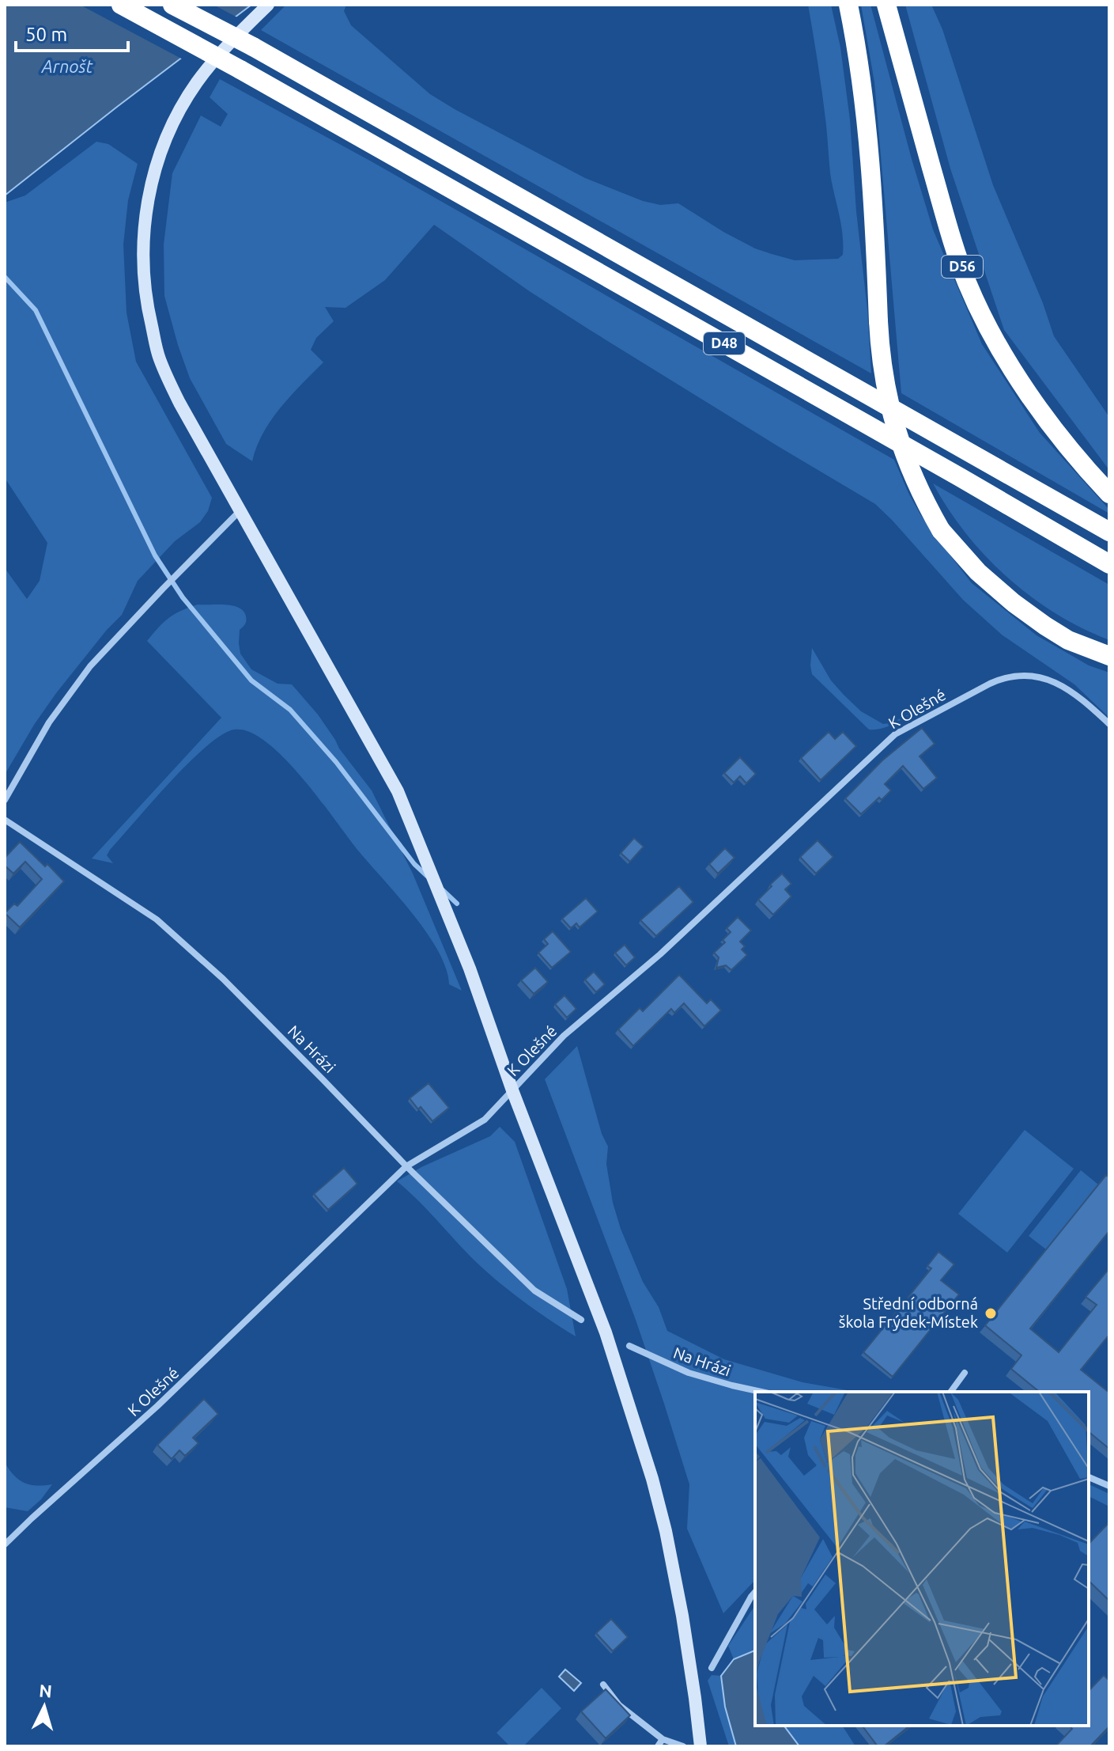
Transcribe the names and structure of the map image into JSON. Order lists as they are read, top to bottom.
{
  "streets": {
    "highway": ["D56", "D48"],
    "street": ["K Olešné", "Na Hrázi"]
  },
  "crossings": [
    ["K Olešné", "Na Hrázi"]
  ],
  "water": ["Arnošt"],
  "places": ["Střední odborná škola Frýdek-Místek"],
  "scale_bar": "50 m",
  "north": "top"
}
